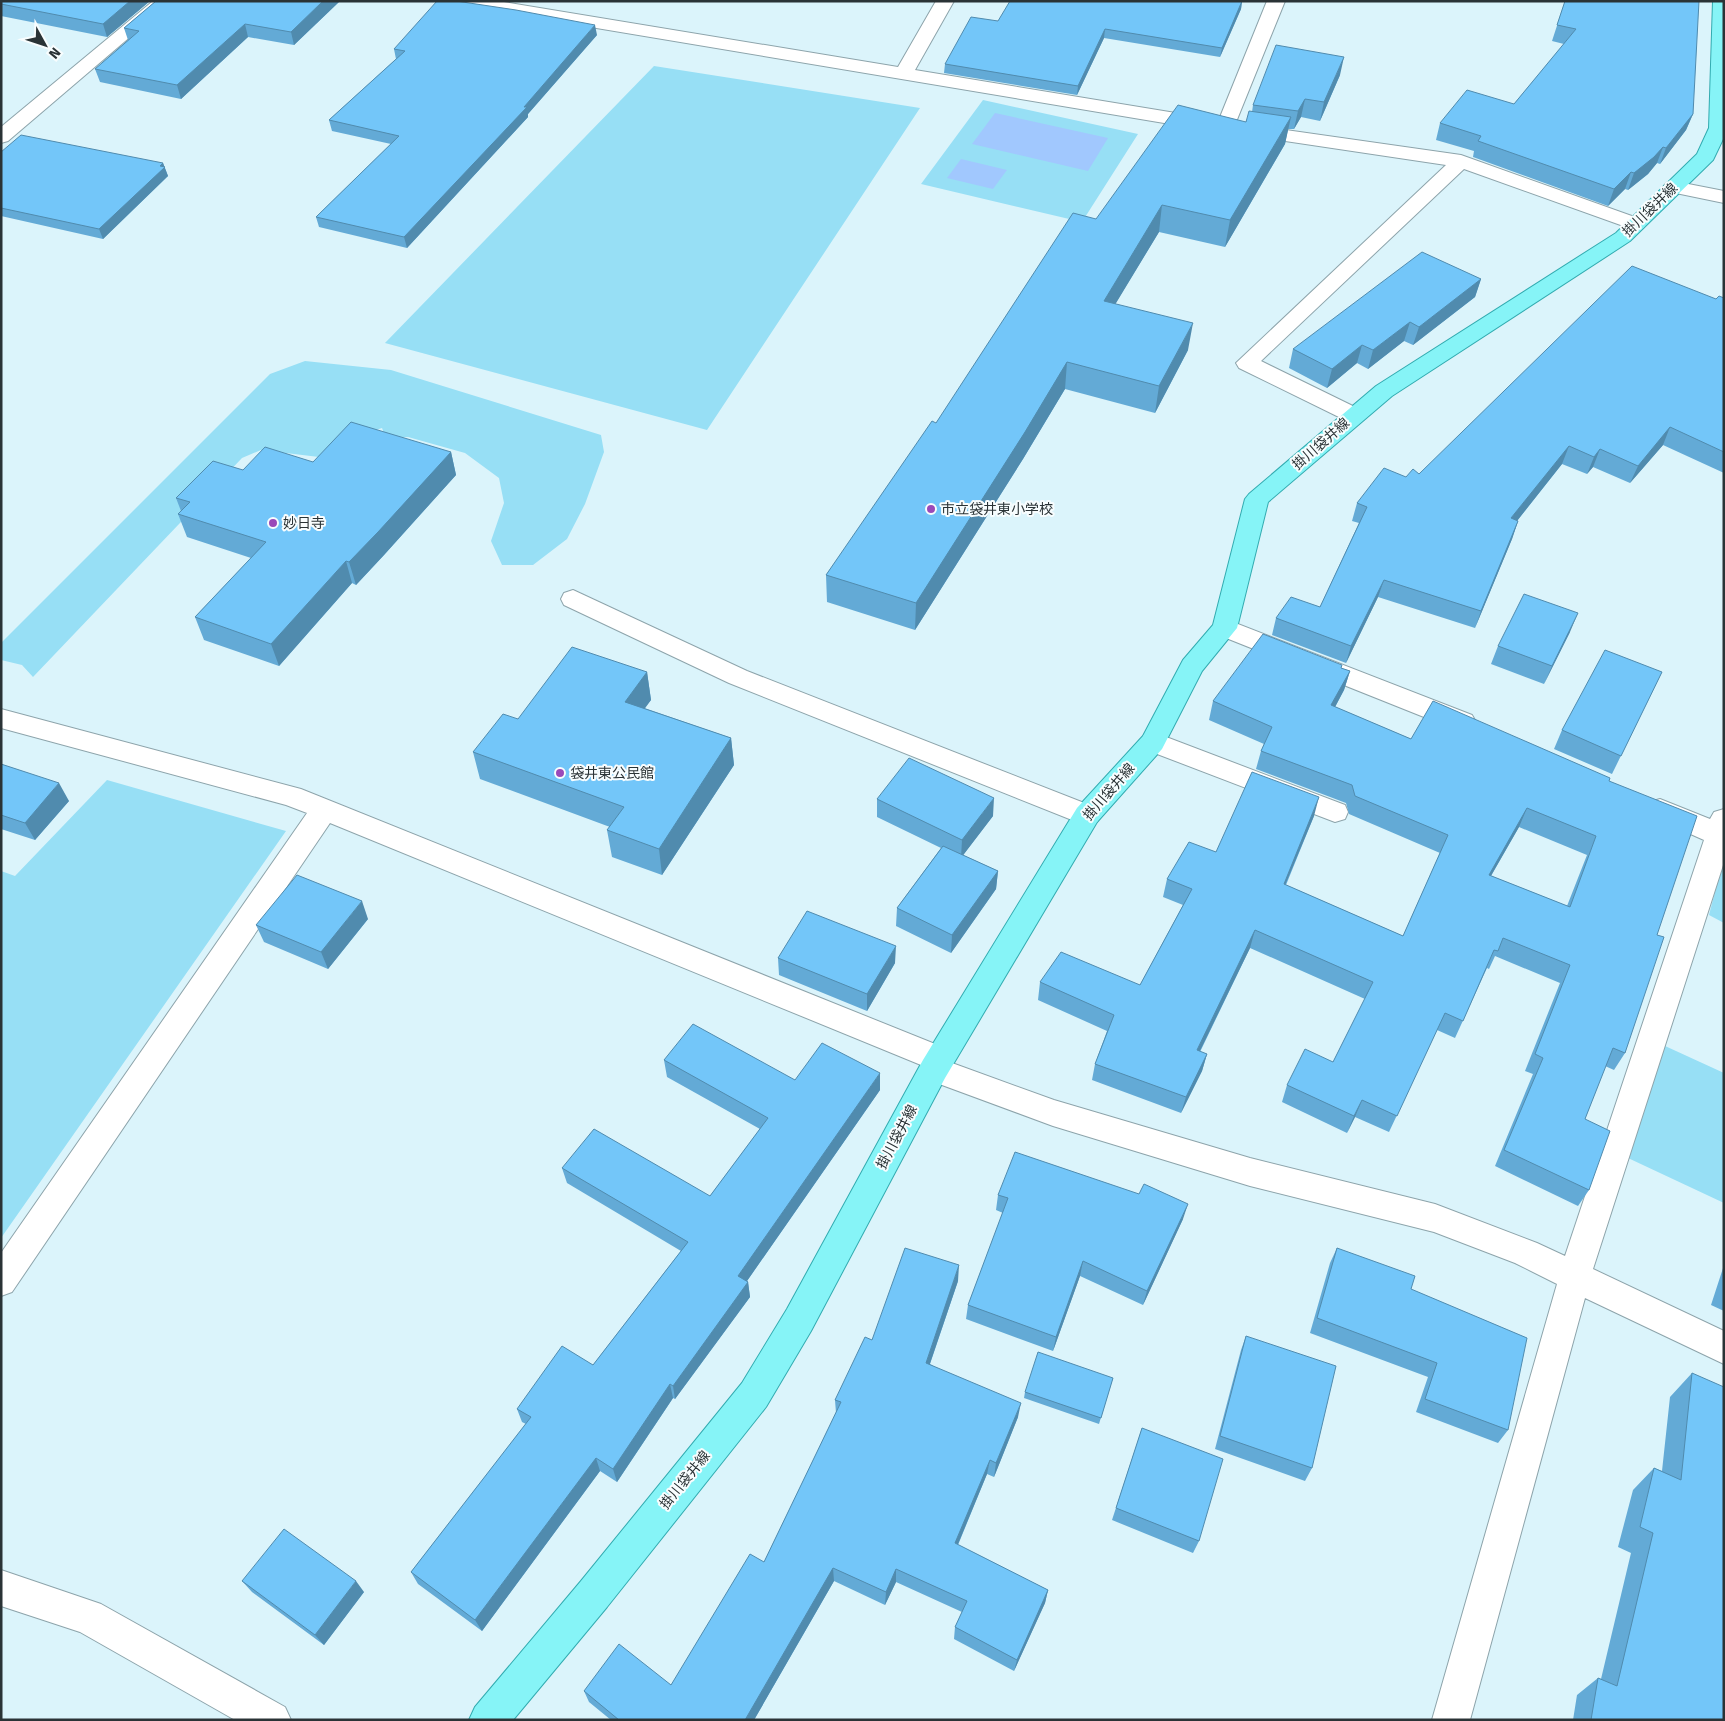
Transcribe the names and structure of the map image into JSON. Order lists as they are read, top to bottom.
{
  "streets": {
    "main road": ["掛川袋井線"]
  },
  "places": ["市立袋井東小学校", "妙日寺", "袋井東公民館"],
  "north": "bottom right"
}
